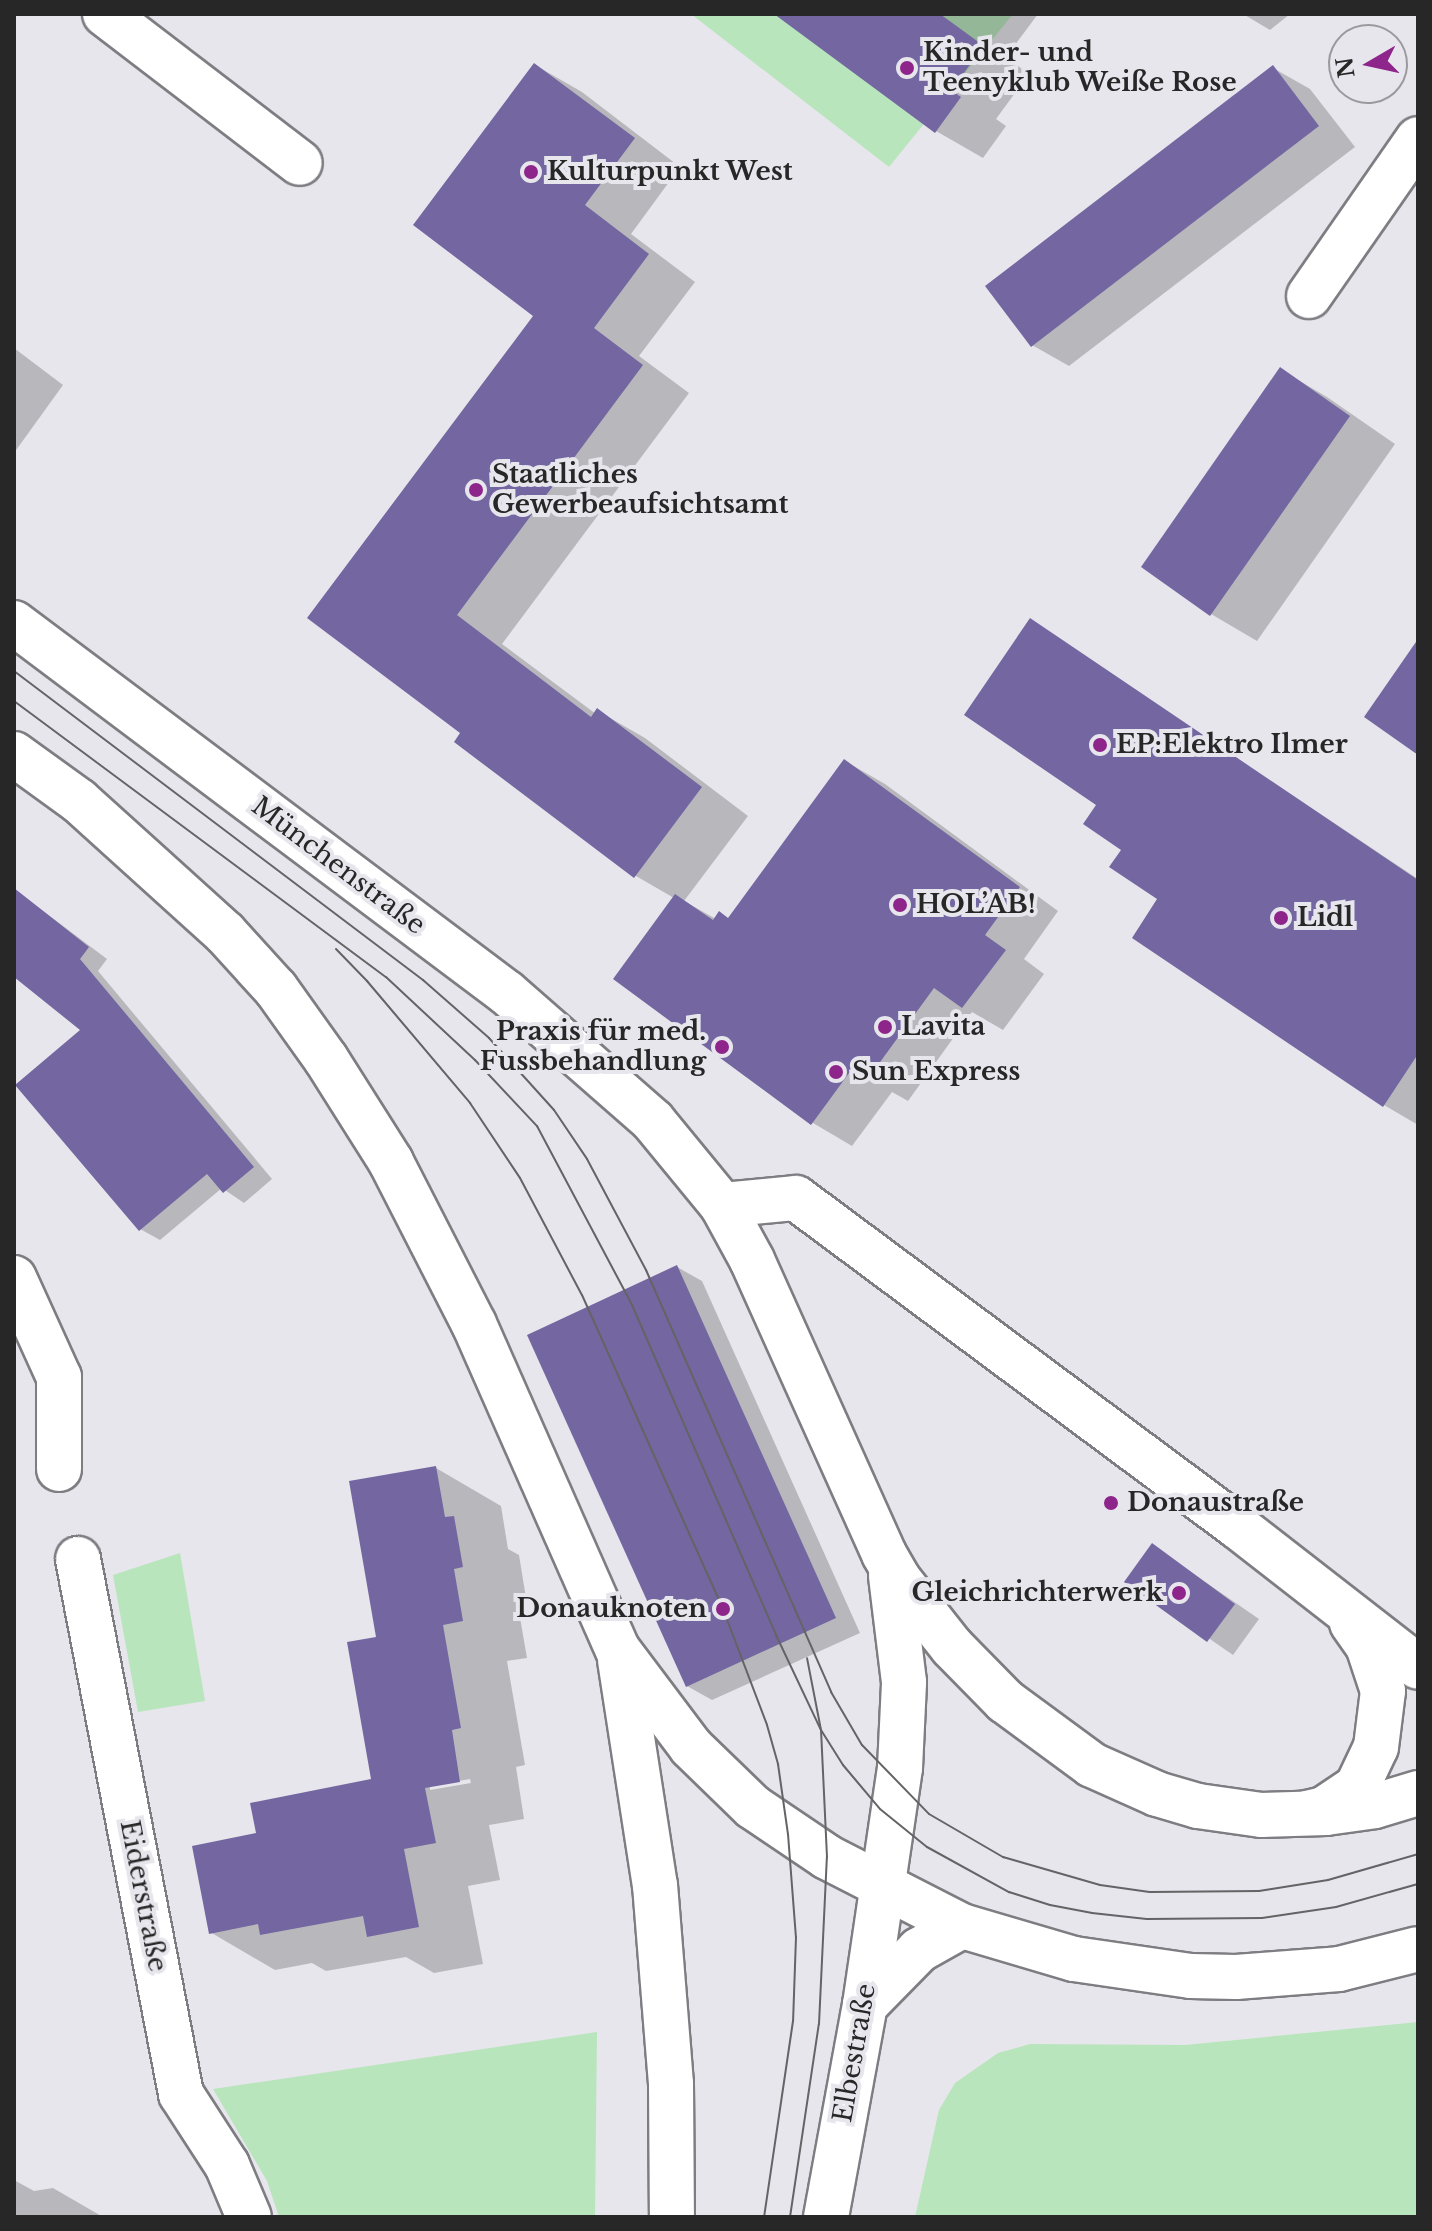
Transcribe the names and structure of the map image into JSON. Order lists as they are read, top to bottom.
{
  "streets": {
    "main road": ["Münchenstraße", "Eiderstraße", "Elbestraße"]
  },
  "places": [
    "Kinder- und Teenyklub Weiße Rose",
    "Kulturpunkt West",
    "Staatliches Gewerbeaufsichtsamt",
    "EP:Elektro Ilmer",
    "HOL’AB!",
    "Lidl",
    "Lavita",
    "Praxis für med. Fussbehandlung",
    "Sun Express",
    "Donaustraße",
    "Gleichrichterwerk",
    "Donauknoten"
  ],
  "north": "left"
}
